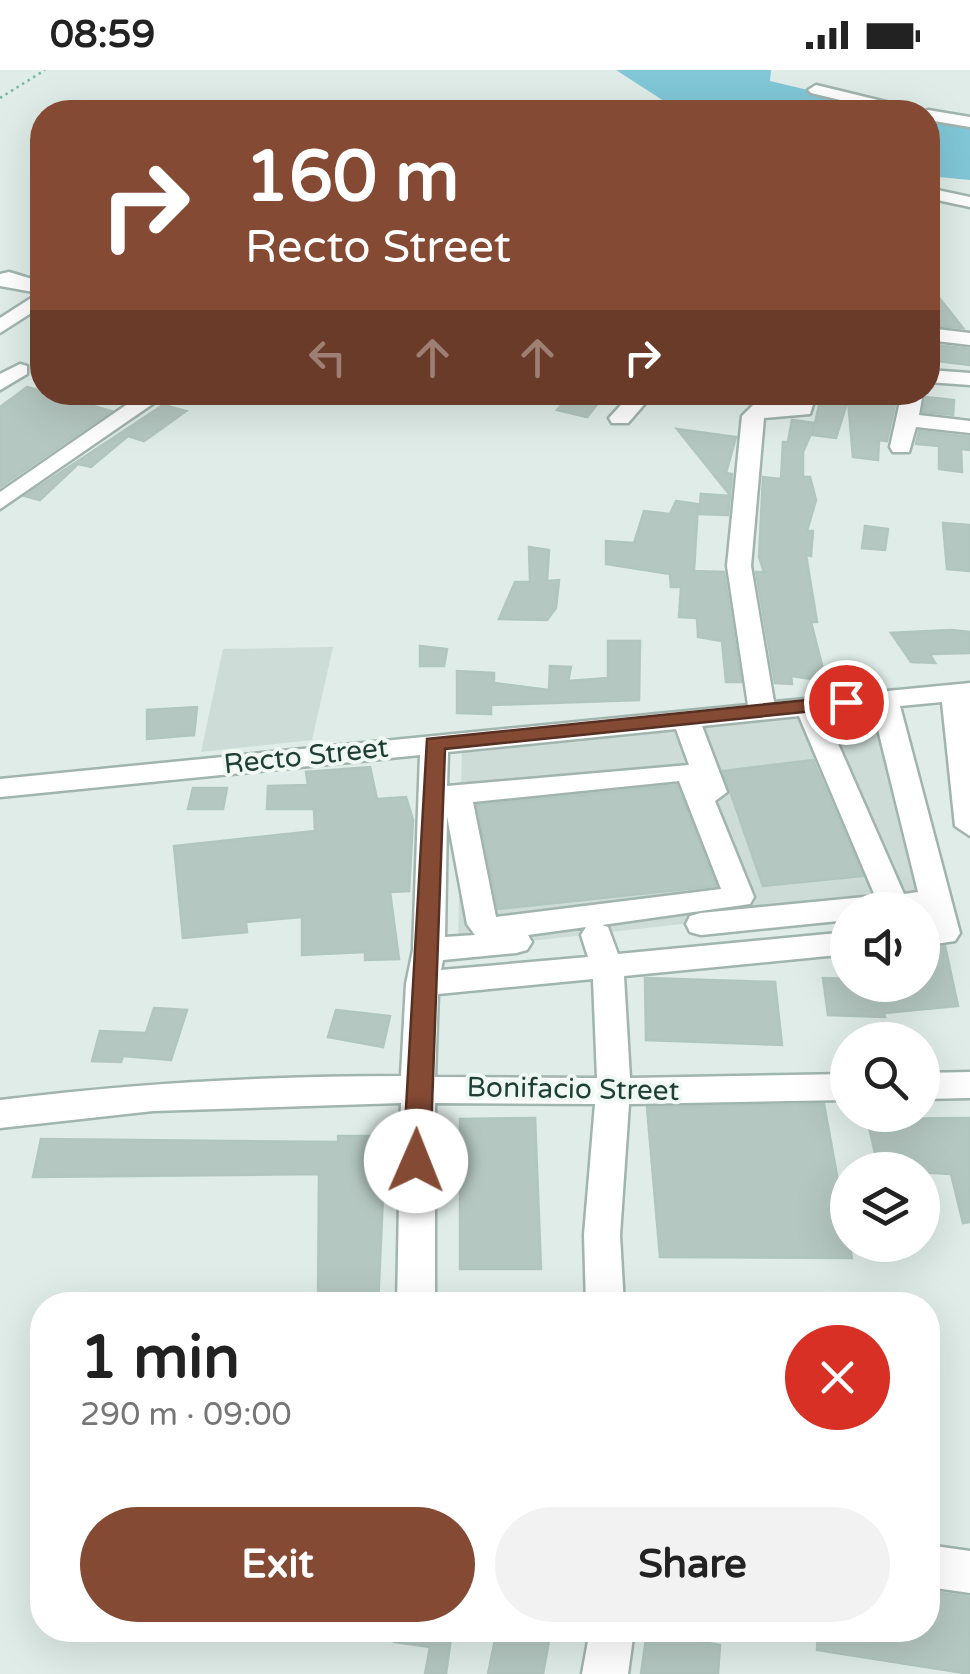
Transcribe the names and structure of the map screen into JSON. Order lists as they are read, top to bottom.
{
  "streets": {
    "street": ["Recto Street", "Bonifacio Street"]
  },
  "page": {
    "status": "08:59",
    "turn": ["160 m", "Recto Street"],
    "heading": ["1 min", "290 m · 09:00"],
    "buttons": ["Exit", "Share"]
  }
}
